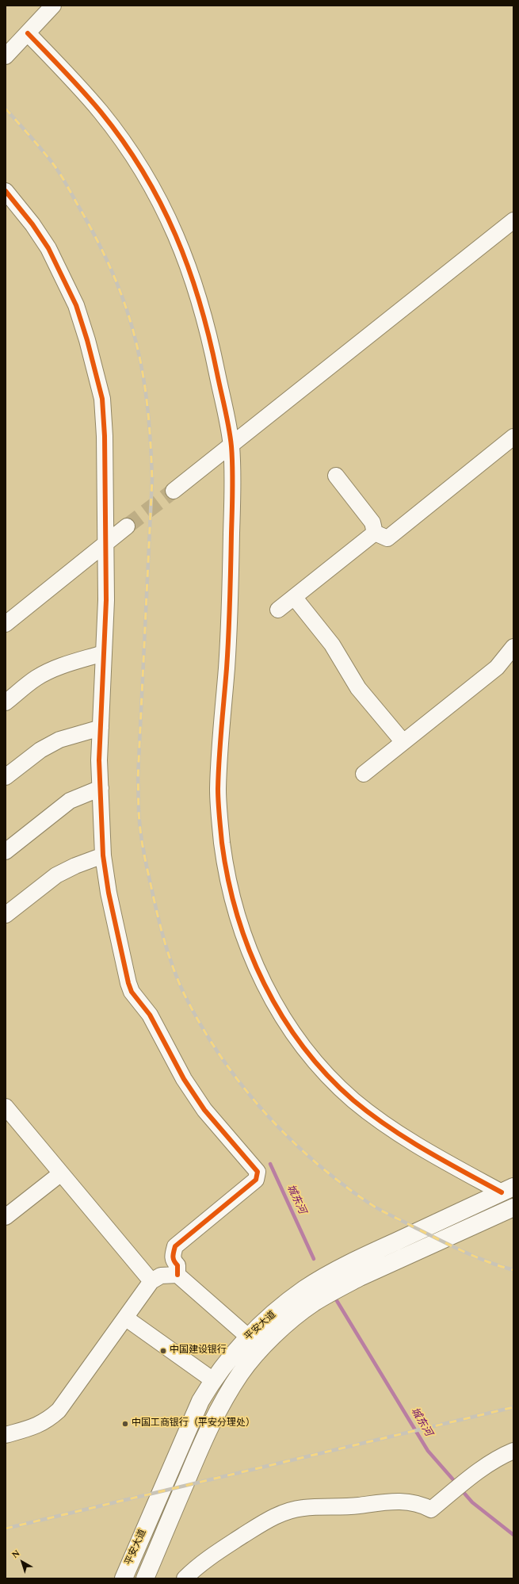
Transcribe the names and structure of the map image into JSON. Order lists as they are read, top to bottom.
{
  "streets": {
    "main road": ["平安大道"]
  },
  "water": ["城东河"],
  "places": ["中国建设银行", "中国工商银行（平安分理处）"],
  "north": "top left"
}
